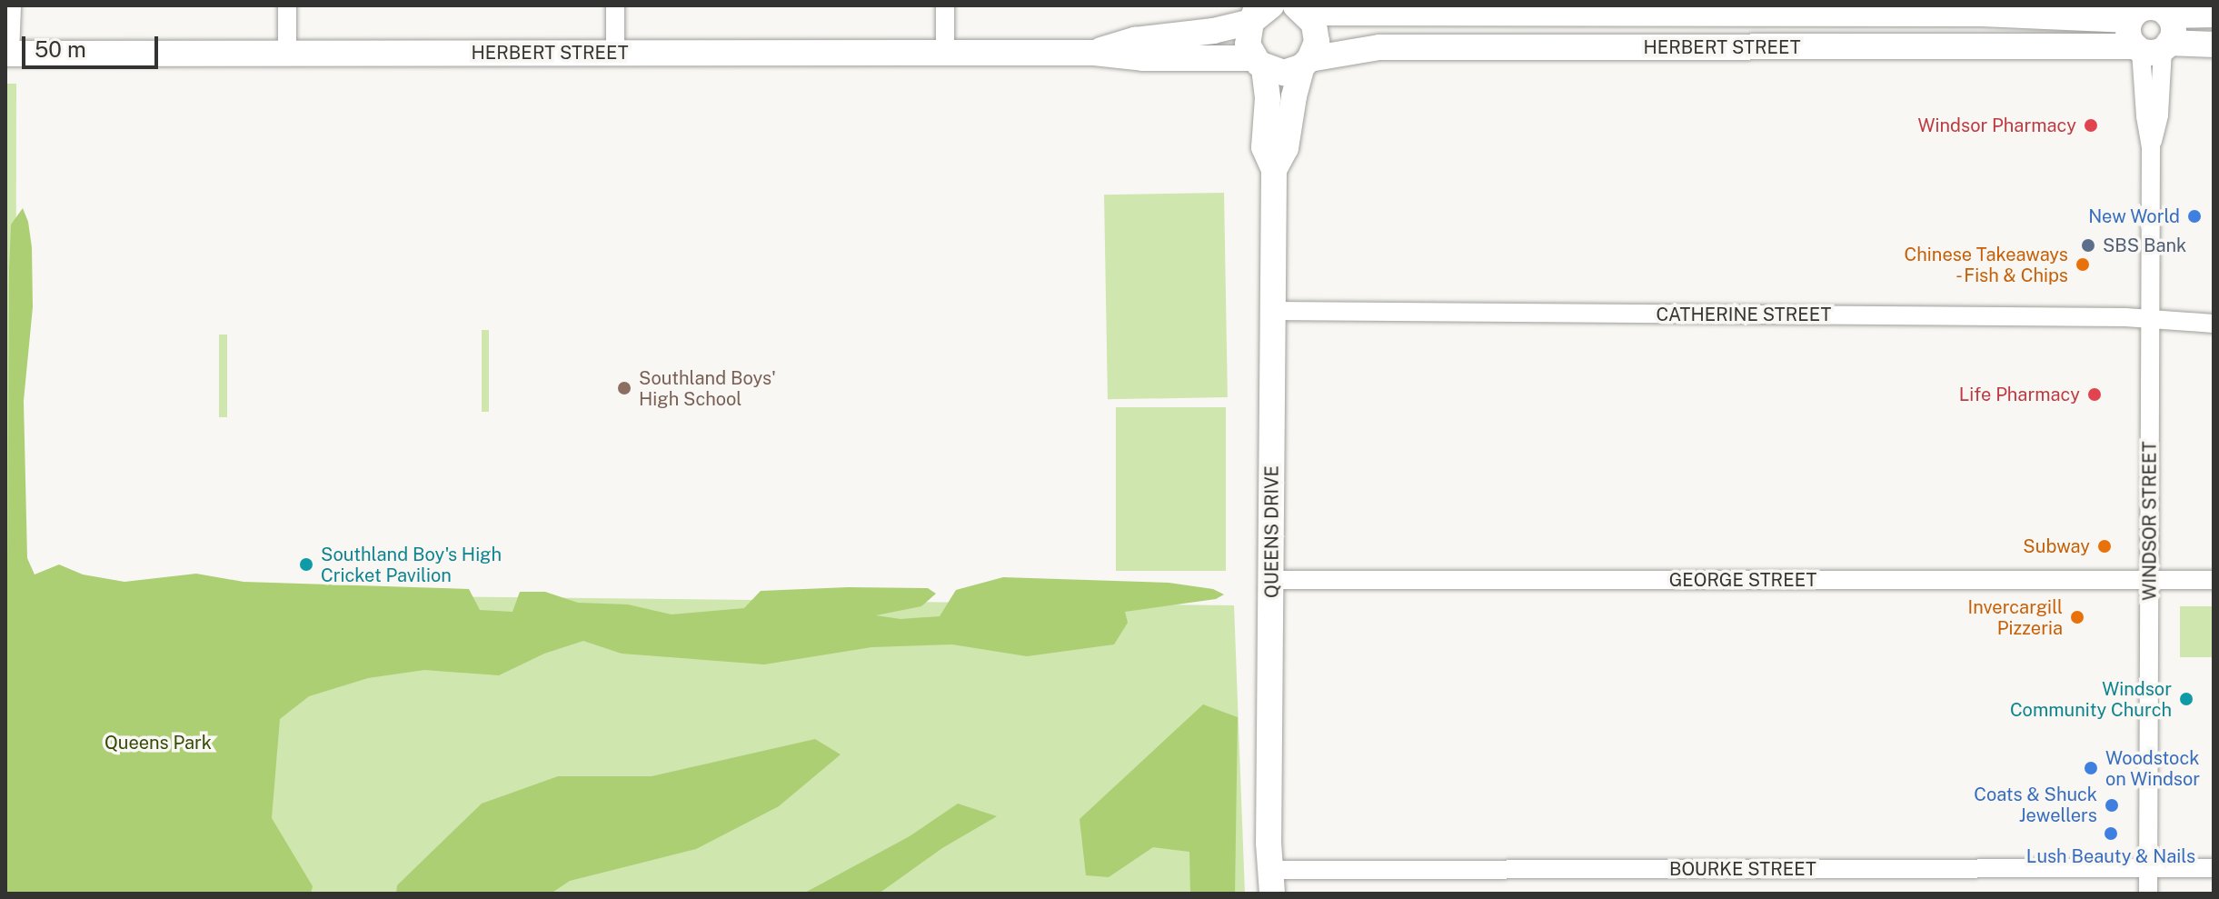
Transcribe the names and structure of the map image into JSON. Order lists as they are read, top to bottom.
{
  "streets": {
    "street": [
      "HERBERT STREET",
      "CATHERINE STREET",
      "WINDSOR STREET",
      "QUEENS DRIVE",
      "GEORGE STREET",
      "BOURKE STREET"
    ]
  },
  "crossings": [
    ["HERBERT STREET", "WINDSOR STREET"],
    ["HERBERT STREET", "QUEENS DRIVE"],
    ["CATHERINE STREET", "WINDSOR STREET"],
    ["CATHERINE STREET", "QUEENS DRIVE"],
    ["WINDSOR STREET", "GEORGE STREET"],
    ["WINDSOR STREET", "BOURKE STREET"],
    ["QUEENS DRIVE", "GEORGE STREET"],
    ["QUEENS DRIVE", "BOURKE STREET"]
  ],
  "parks": ["Queens Park"],
  "places": [
    "Windsor Pharmacy",
    "New World",
    "SBS Bank",
    "Chinese Takeaways - Fish & Chips",
    "Southland Boys' High School",
    "Life Pharmacy",
    "Subway",
    "Southland Boy's High Cricket Pavilion",
    "Invercargill Pizzeria",
    "Windsor Community Church",
    "Woodstock on Windsor",
    "Coats & Shuck Jewellers",
    "Lush Beauty & Nails"
  ],
  "scale_bar": "50 m"
}
